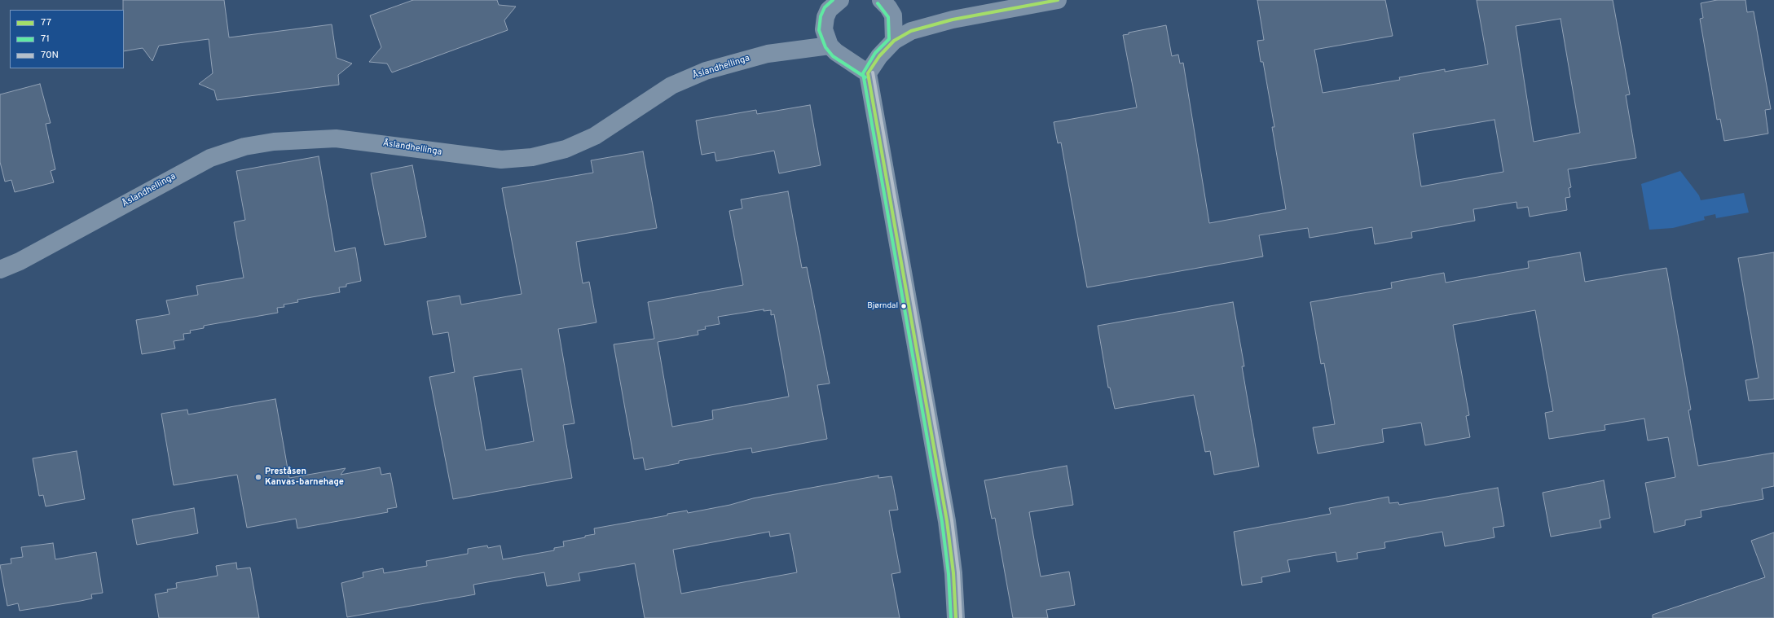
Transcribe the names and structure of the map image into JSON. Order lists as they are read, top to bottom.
{
  "streets": {
    "street": ["Åslandhellinga"]
  },
  "places": ["Bjørndal", "Preståsen Kanvas-barnehage"],
  "lines": ["transit line 77", "transit line 71", "transit line 70N"],
  "legend": ["77", "71", "70N"]
}
